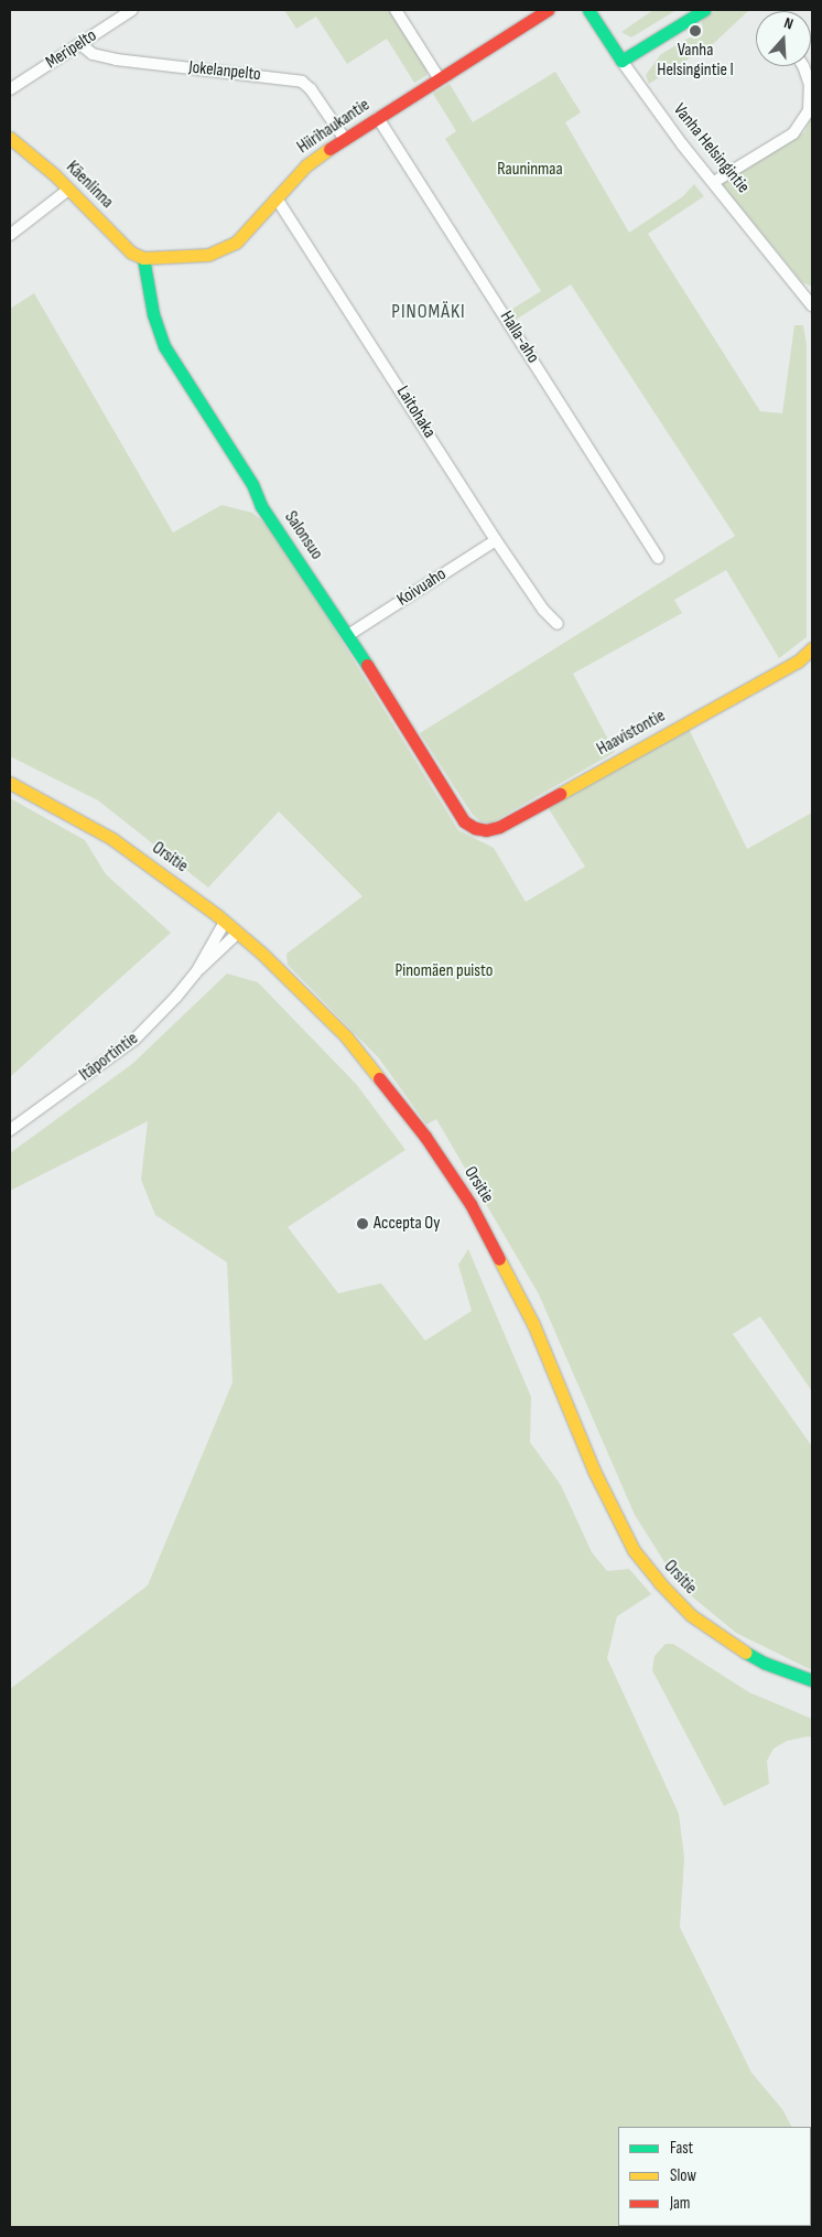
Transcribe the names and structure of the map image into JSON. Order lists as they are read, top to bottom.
{
  "streets": {
    "street": [
      "Meripelto",
      "Jokelanpelto",
      "Hiirihaukantie",
      "Vanha Helsingintie",
      "Käenlinna",
      "Halla-aho",
      "Laitohaka",
      "Salonsuo",
      "Koivuaho",
      "Haavistontie",
      "Orsitie",
      "Itäportintie"
    ]
  },
  "crossings": [
    ["Meripelto", "Jokelanpelto"],
    ["Jokelanpelto", "Hiirihaukantie"],
    ["Hiirihaukantie", "Käenlinna"],
    ["Hiirihaukantie", "Halla-aho"],
    ["Hiirihaukantie", "Laitohaka"],
    ["Hiirihaukantie", "Salonsuo"],
    ["Käenlinna", "Salonsuo"],
    ["Laitohaka", "Koivuaho"],
    ["Salonsuo", "Koivuaho"],
    ["Salonsuo", "Haavistontie"],
    ["Orsitie", "Itäportintie"]
  ],
  "districts": ["PINOMÄKI"],
  "parks": ["Rauninmaa", "Pinomäen puisto"],
  "places": ["Vanha Helsingintie I", "Accepta Oy"],
  "legend": ["Fast", "Slow", "Jam"],
  "north": "top"
}
